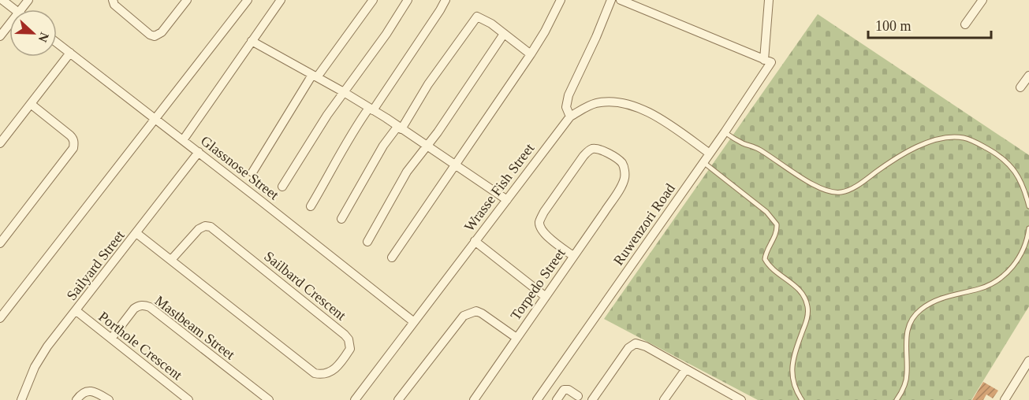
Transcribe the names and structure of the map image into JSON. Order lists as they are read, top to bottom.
{
  "streets": {
    "street": [
      "Glassnose Street",
      "Wrasse Fish Street",
      "Ruwenzori Road",
      "Sailyard Street",
      "Torpedo Street",
      "Sailbard Crescent",
      "Mastbeam Street",
      "Porthole Crescent"
    ]
  },
  "crossings": [
    ["Glassnose Street", "Wrasse Fish Street"],
    ["Glassnose Street", "Sailyard Street"],
    ["Wrasse Fish Street", "Ruwenzori Road"],
    ["Sailyard Street", "Sailbard Crescent"],
    ["Sailyard Street", "Porthole Crescent"],
    ["Mastbeam Street", "Porthole Crescent"]
  ],
  "scale_bar": "100 m",
  "north": "right"
}
